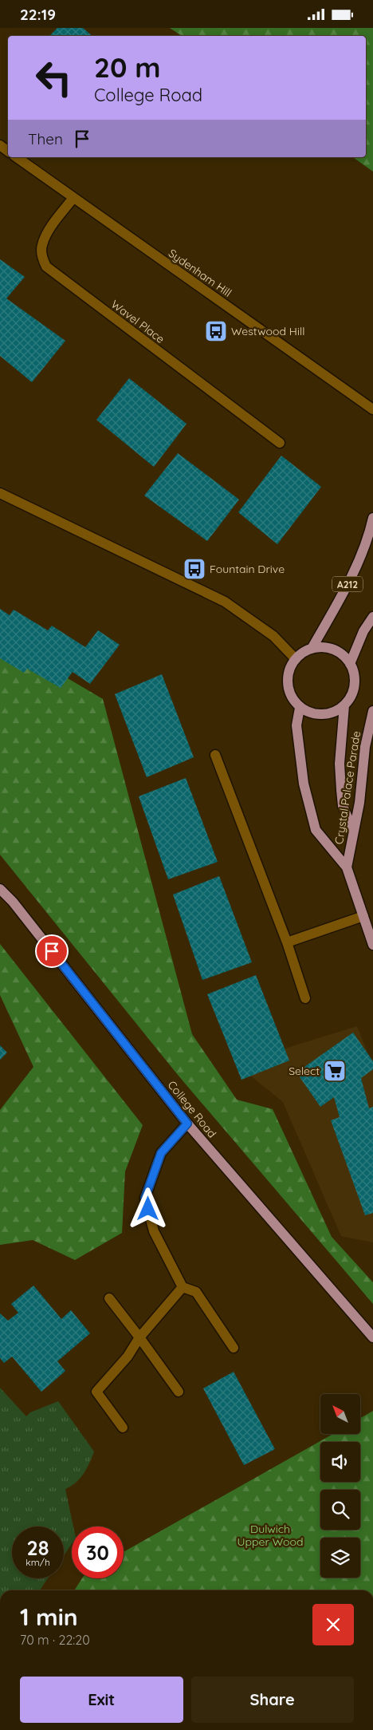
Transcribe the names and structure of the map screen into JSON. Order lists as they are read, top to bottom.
{
  "streets": {
    "main road": ["A212", "Crystal Palace Parade", "College Road"],
    "street": ["Sydenham Hill", "Wavel Place"]
  },
  "crossings": [
    ["Sydenham Hill", "Wavel Place"],
    ["A212", "Crystal Palace Parade"]
  ],
  "parks": ["Dulwich Upper Wood"],
  "places": {
    "bus stop": ["Westwood Hill", "Fountain Drive"],
    "supermarket": ["Select"]
  },
  "north": "top left",
  "page": {
    "status": "22:19",
    "turn": ["20 m", "College Road"],
    "then": "Then",
    "speed": "28 km/h",
    "limit": "30",
    "heading": ["1 min", "70 m · 22:20"],
    "buttons": ["Exit", "Share"]
  }
}
